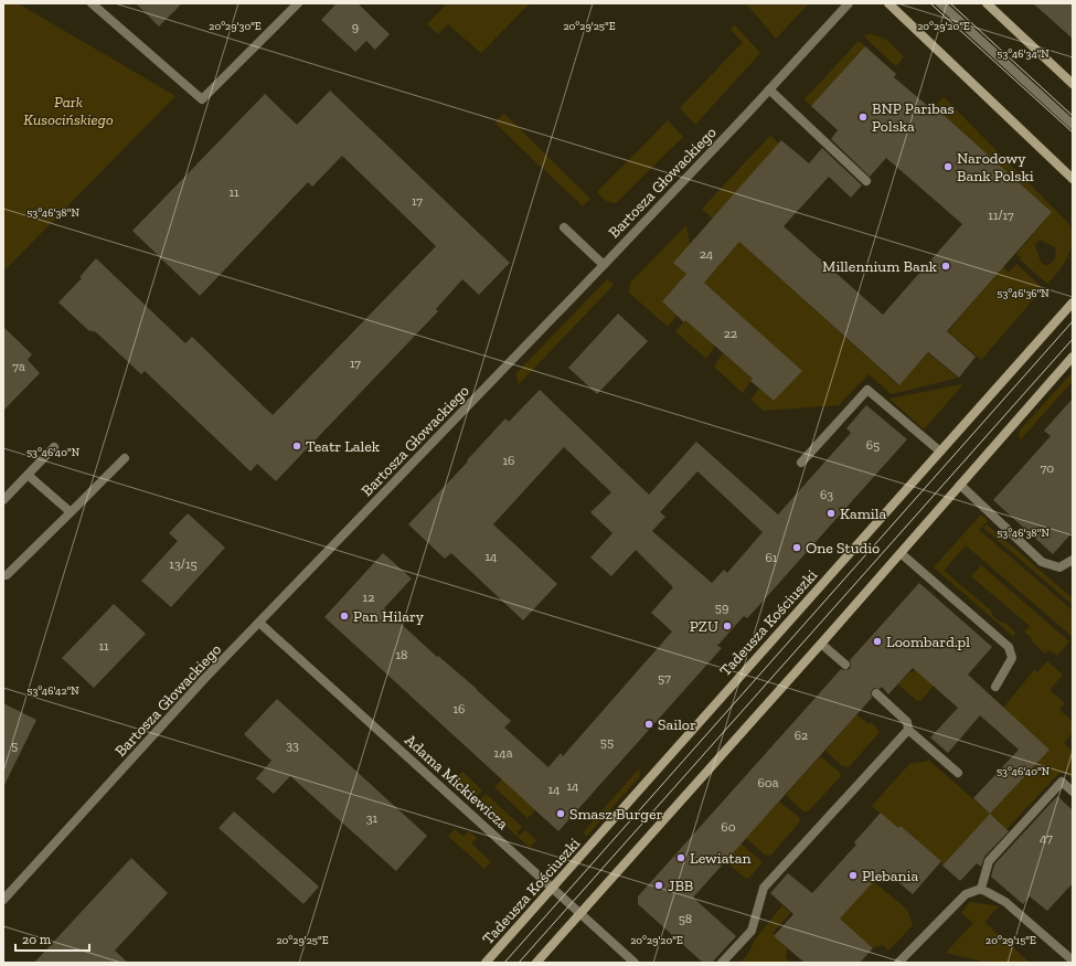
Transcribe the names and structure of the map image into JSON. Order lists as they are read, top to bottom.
{
  "streets": {
    "street": ["Bartosza Głowackiego", "Tadeusza Kościuszki", "Adama Mickiewicza"]
  },
  "crossings": [
    ["Bartosza Głowackiego", "Adama Mickiewicza"],
    ["Tadeusza Kościuszki", "Adama Mickiewicza"]
  ],
  "parks": ["Park Kusocińskiego"],
  "places": [
    "BNP Paribas Polska",
    "Narodowy Bank Polski",
    "Millennium Bank",
    "Teatr Lalek",
    "Kamila",
    "One Studio",
    "Pan Hilary",
    "PZU",
    "Loombard.pl",
    "Sailor",
    "Smasz Burger",
    "Lewiatan",
    "Plebania",
    "JBB"
  ],
  "house_numbers": [
    "9",
    "11",
    "17",
    "11/17",
    "24",
    "22",
    "17",
    "7a",
    "65",
    "16",
    "70",
    "63",
    "14",
    "61",
    "13/15",
    "12",
    "59",
    "11",
    "18",
    "57",
    "16",
    "62",
    "55",
    "5",
    "33",
    "14a",
    "60a",
    "14",
    "14",
    "31",
    "60",
    "47",
    "58"
  ],
  "scale_bar": "20 m",
  "coordinates": [
    "20°29'30\"E",
    "20°29'25\"E",
    "20°29'20\"E",
    "53°46'34\"N",
    "53°46'38\"N",
    "53°46'36\"N",
    "53°46'40\"N",
    "53°46'42\"N",
    "20°29'15\"E"
  ]
}
